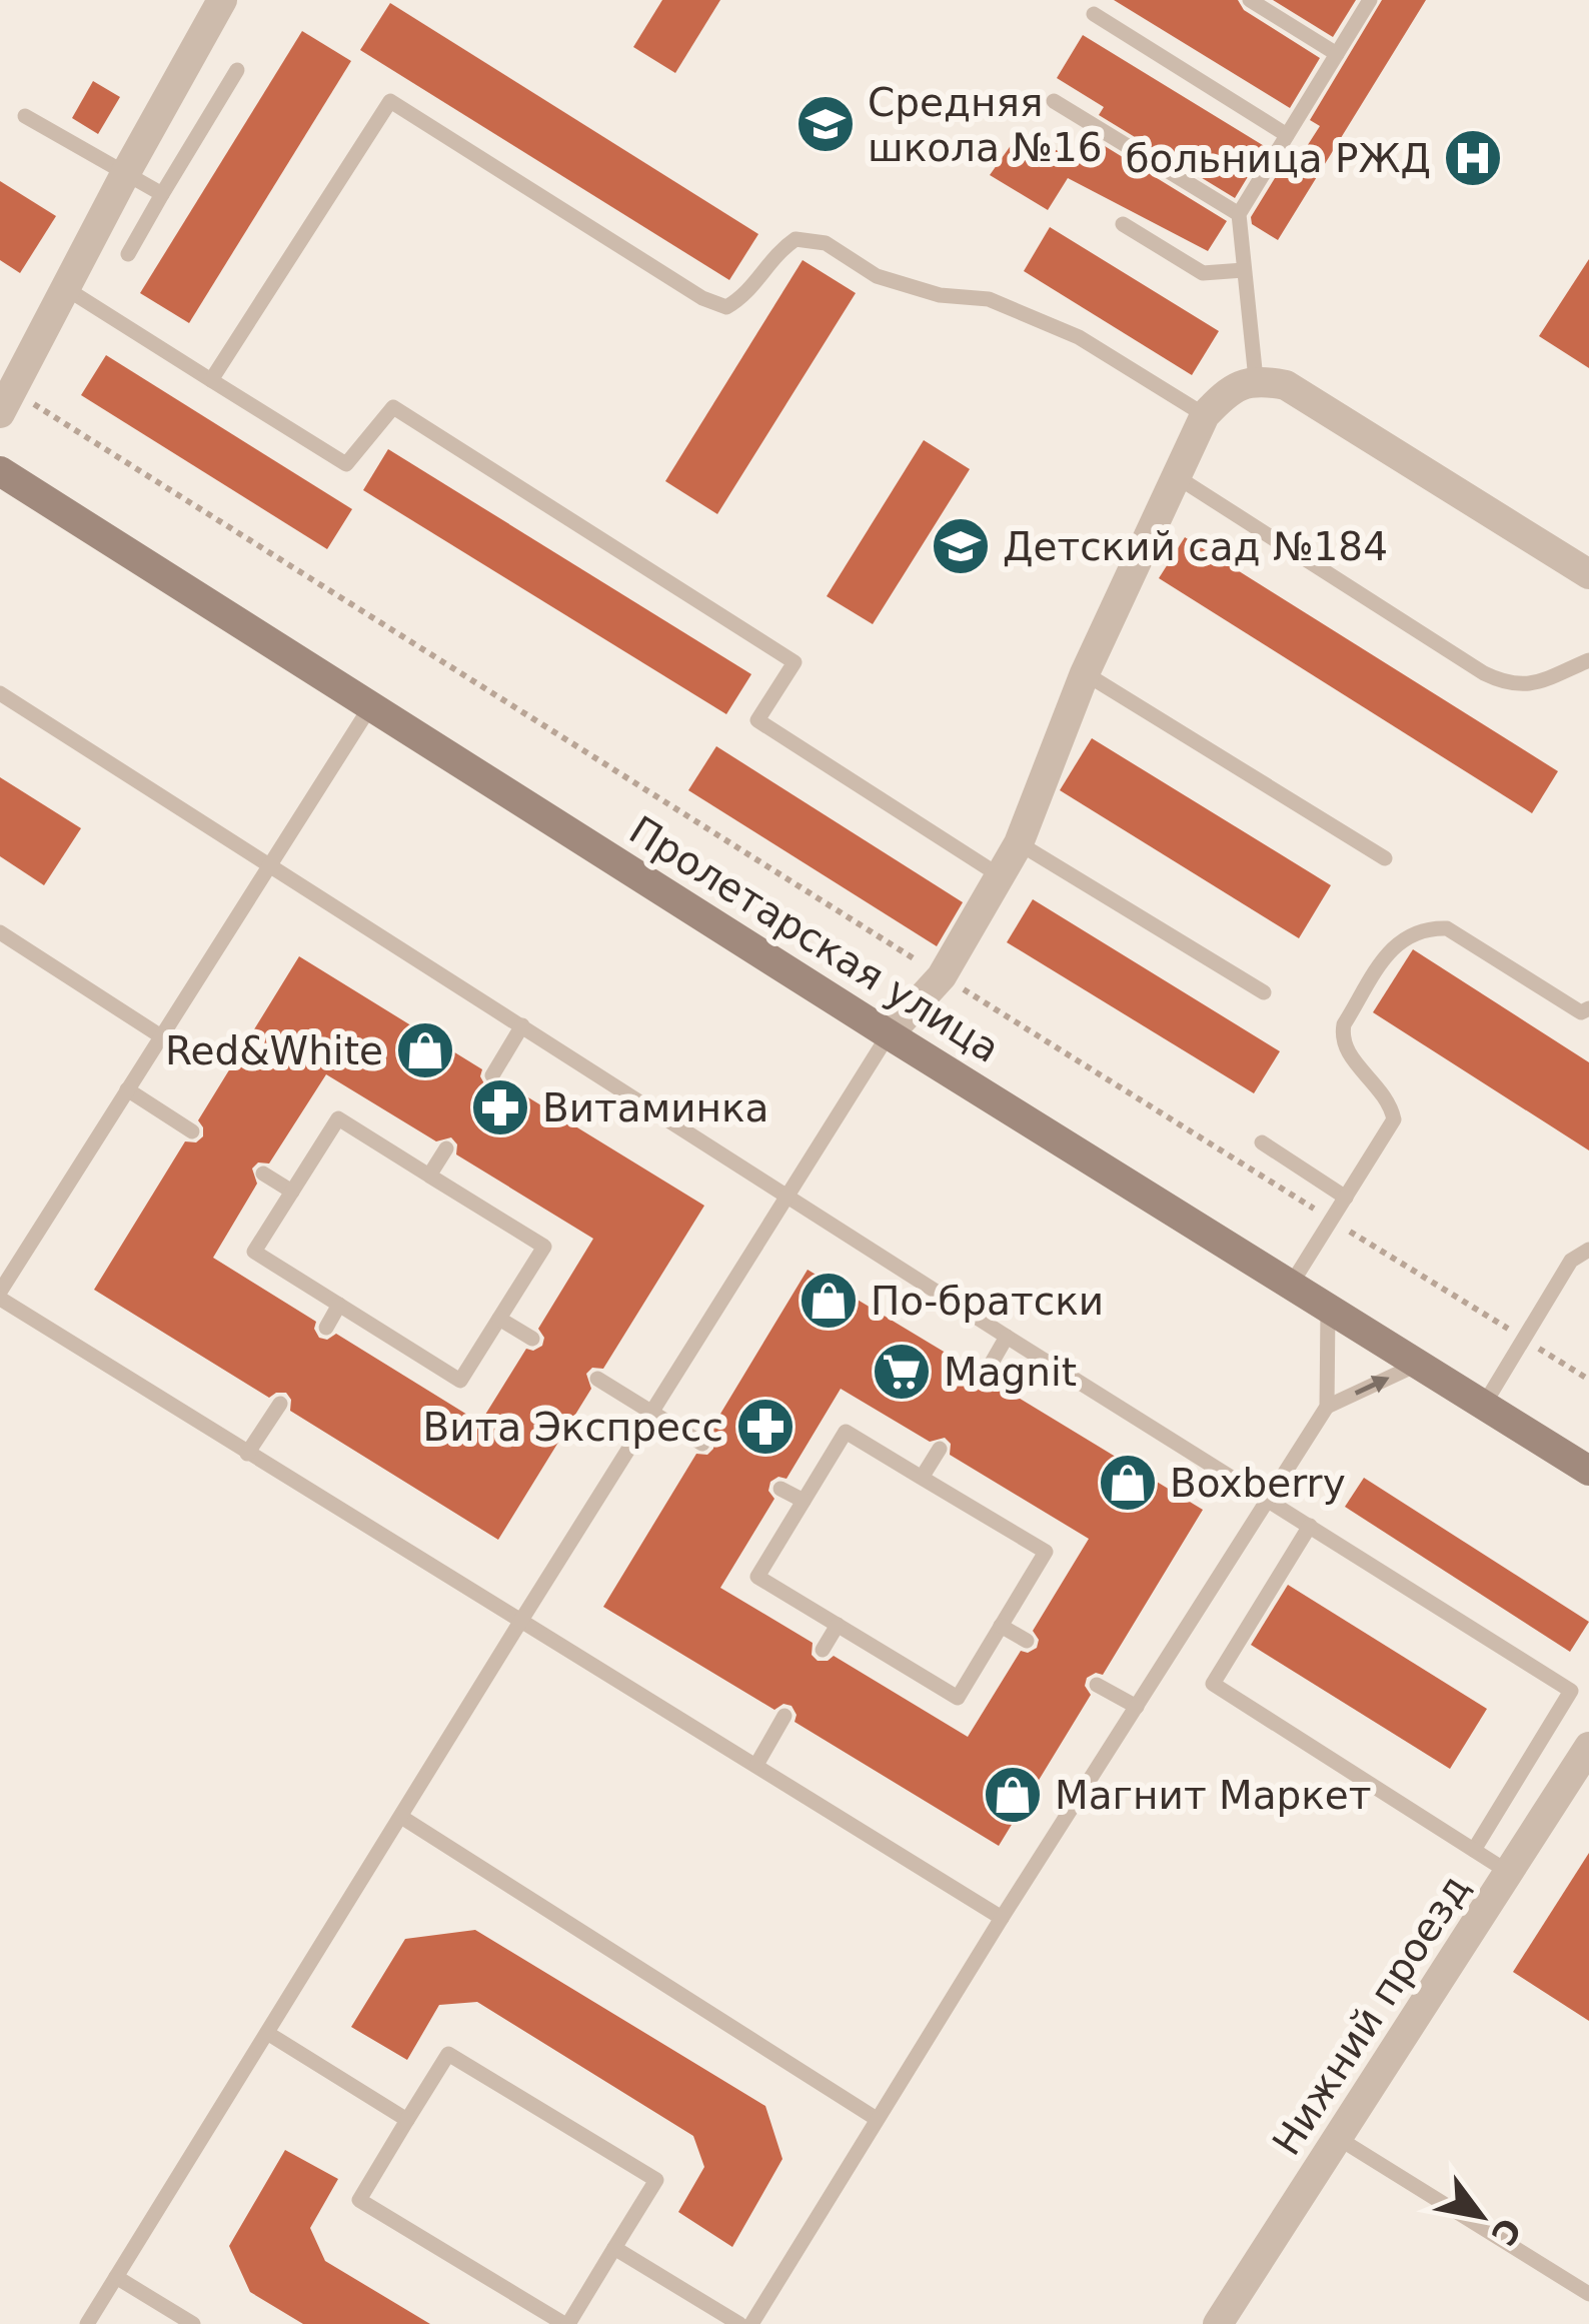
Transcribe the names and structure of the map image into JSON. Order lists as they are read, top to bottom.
{
  "streets": {
    "main road": ["Пролетарская улица"],
    "street": ["Нижний проезд"]
  },
  "places": {
    "school or university": ["Средняя школа №16", "Детский сад №184"],
    "hospital": ["больница РЖД"],
    "shop": [
      "Red&White",
      "По-братски",
      "Boxberry",
      "Магнит Маркет"
    ],
    "pharmacy": ["Витаминка", "Вита Экспресс"],
    "supermarket": ["Magnit"]
  },
  "north": "bottom right"
}
